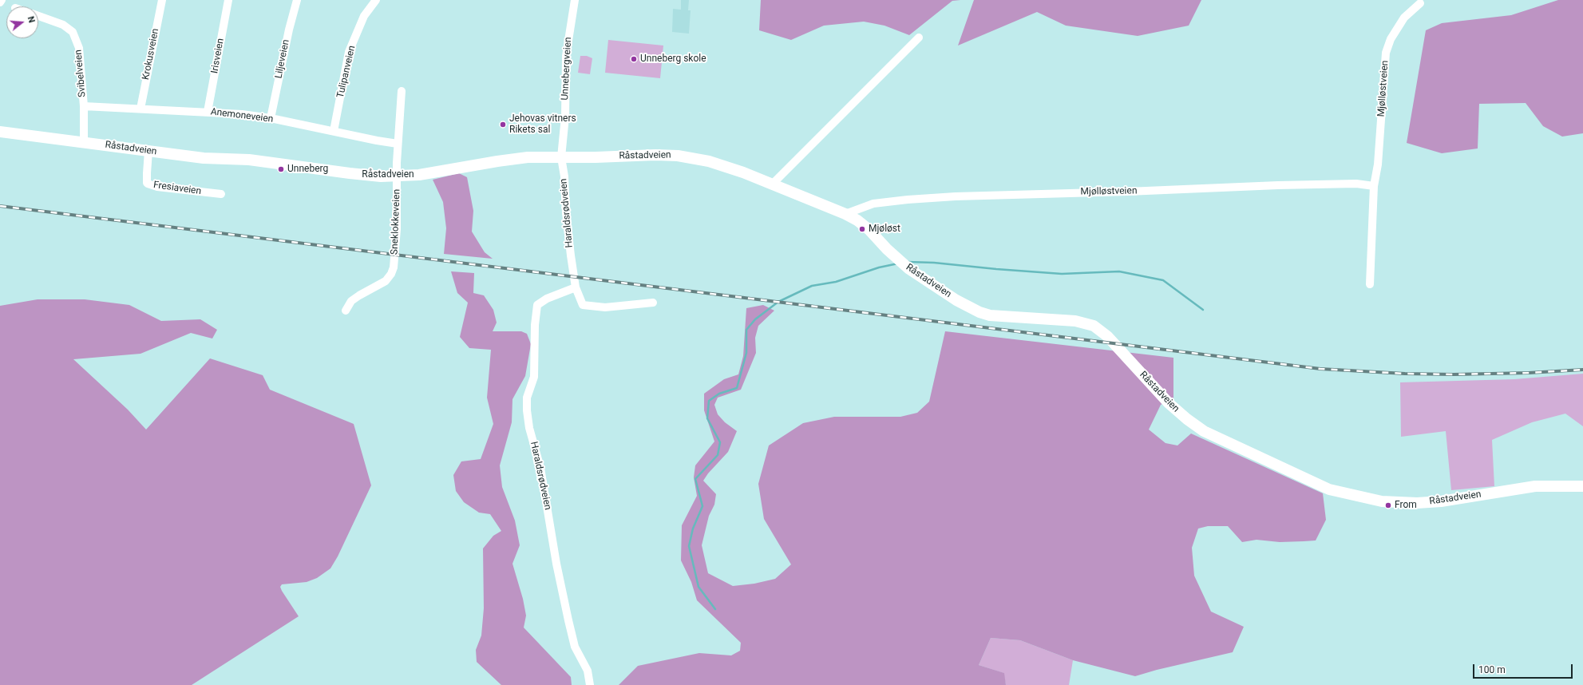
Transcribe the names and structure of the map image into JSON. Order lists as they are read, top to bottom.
{
  "streets": {
    "main road": ["Råstadveien"],
    "street": [
      "Krokusveien",
      "Irisveien",
      "Liljeveien",
      "Unnebergveien",
      "Tulipanveien",
      "Svibelveien",
      "Mjølløstveien",
      "Anemoneveien",
      "Fresiaveien",
      "Haraldsrødveien",
      "Sneklokkeveien"
    ]
  },
  "crossings": [
    ["Krokusveien", "Anemoneveien"],
    ["Irisveien", "Anemoneveien"],
    ["Liljeveien", "Anemoneveien"],
    ["Unnebergveien", "Råstadveien"],
    ["Unnebergveien", "Haraldsrødveien"],
    ["Tulipanveien", "Anemoneveien"],
    ["Svibelveien", "Anemoneveien"],
    ["Svibelveien", "Råstadveien"],
    ["Mjølløstveien", "Råstadveien"],
    ["Anemoneveien", "Sneklokkeveien"],
    ["Råstadveien", "Fresiaveien"],
    ["Råstadveien", "Haraldsrødveien"],
    ["Råstadveien", "Sneklokkeveien"]
  ],
  "places": [
    "Unneberg skole",
    "Jehovas vitners Rikets sal",
    "Unneberg",
    "Mjøløst",
    "From"
  ],
  "scale_bar": "100 m",
  "north": "right"
}
